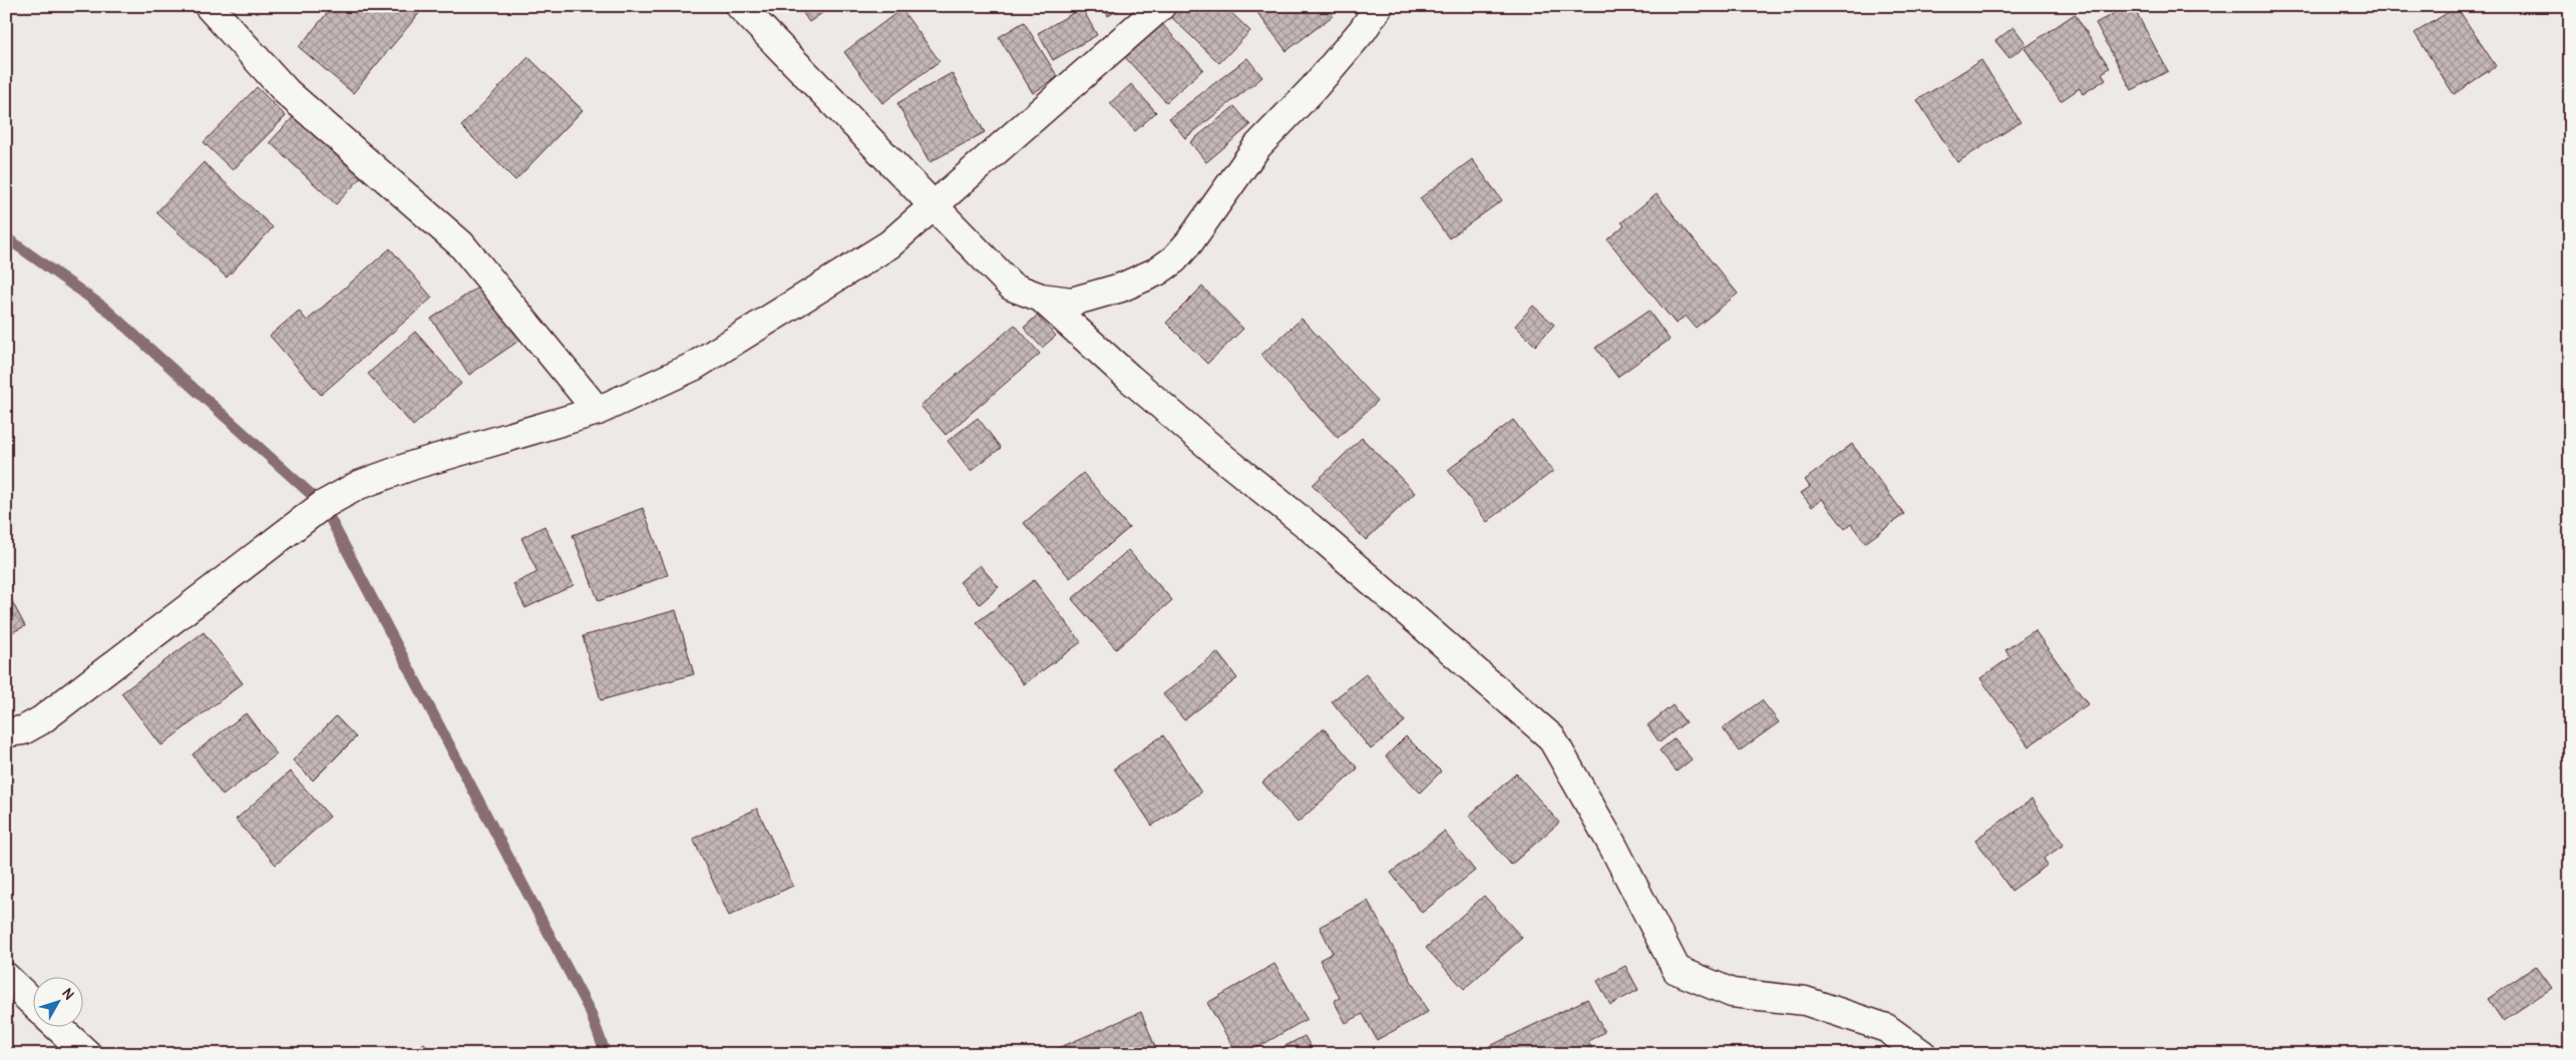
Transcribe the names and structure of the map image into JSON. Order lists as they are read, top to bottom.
{
  "north": "top right"
}
